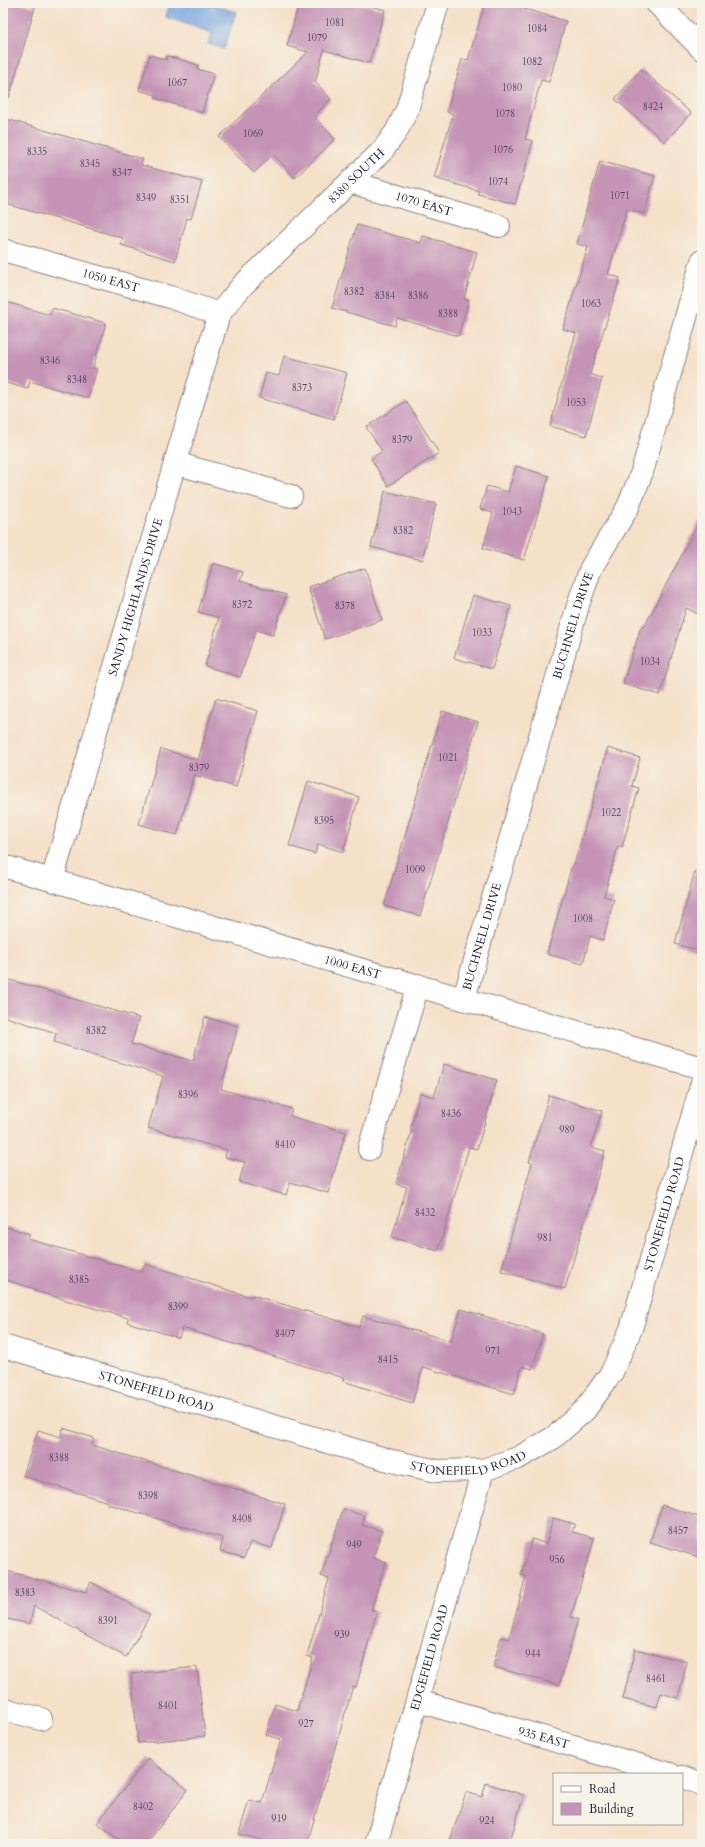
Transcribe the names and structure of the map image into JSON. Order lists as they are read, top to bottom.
{
  "streets": {
    "street": [
      "8380 SOUTH",
      "1070 EAST",
      "1050 EAST",
      "SANDY HIGHLANDS DRIVE",
      "BUCHNELL DRIVE",
      "1000 EAST",
      "STONEFIELD ROAD",
      "EDGEFIELD ROAD",
      "935 EAST"
    ]
  },
  "crossings": [
    ["8380 SOUTH", "1070 EAST"],
    ["8380 SOUTH", "1050 EAST"],
    ["8380 SOUTH", "SANDY HIGHLANDS DRIVE"],
    ["1050 EAST", "SANDY HIGHLANDS DRIVE"],
    ["SANDY HIGHLANDS DRIVE", "1000 EAST"],
    ["BUCHNELL DRIVE", "1000 EAST"],
    ["STONEFIELD ROAD", "EDGEFIELD ROAD"],
    ["EDGEFIELD ROAD", "935 EAST"]
  ],
  "house_numbers": [
    "1081",
    "1084",
    "1079",
    "1082",
    "1067",
    "1080",
    "8424",
    "1078",
    "1069",
    "1076",
    "8335",
    "8345",
    "8347",
    "1074",
    "1071",
    "8349",
    "8351",
    "8382",
    "8384",
    "8386",
    "1063",
    "8388",
    "8346",
    "8348",
    "8373",
    "1053",
    "8379",
    "1043",
    "8382",
    "8372",
    "8378",
    "1033",
    "1034",
    "1021",
    "8379",
    "1022",
    "8395",
    "1009",
    "1008",
    "8382",
    "8396",
    "8436",
    "989",
    "8410",
    "8432",
    "981",
    "8385",
    "8399",
    "8407",
    "971",
    "8415",
    "8388",
    "8398",
    "8408",
    "8457",
    "949",
    "956",
    "8383",
    "8391",
    "939",
    "944",
    "8461",
    "8401",
    "927",
    "8402",
    "919",
    "924"
  ],
  "legend": ["Road", "Building"]
}
